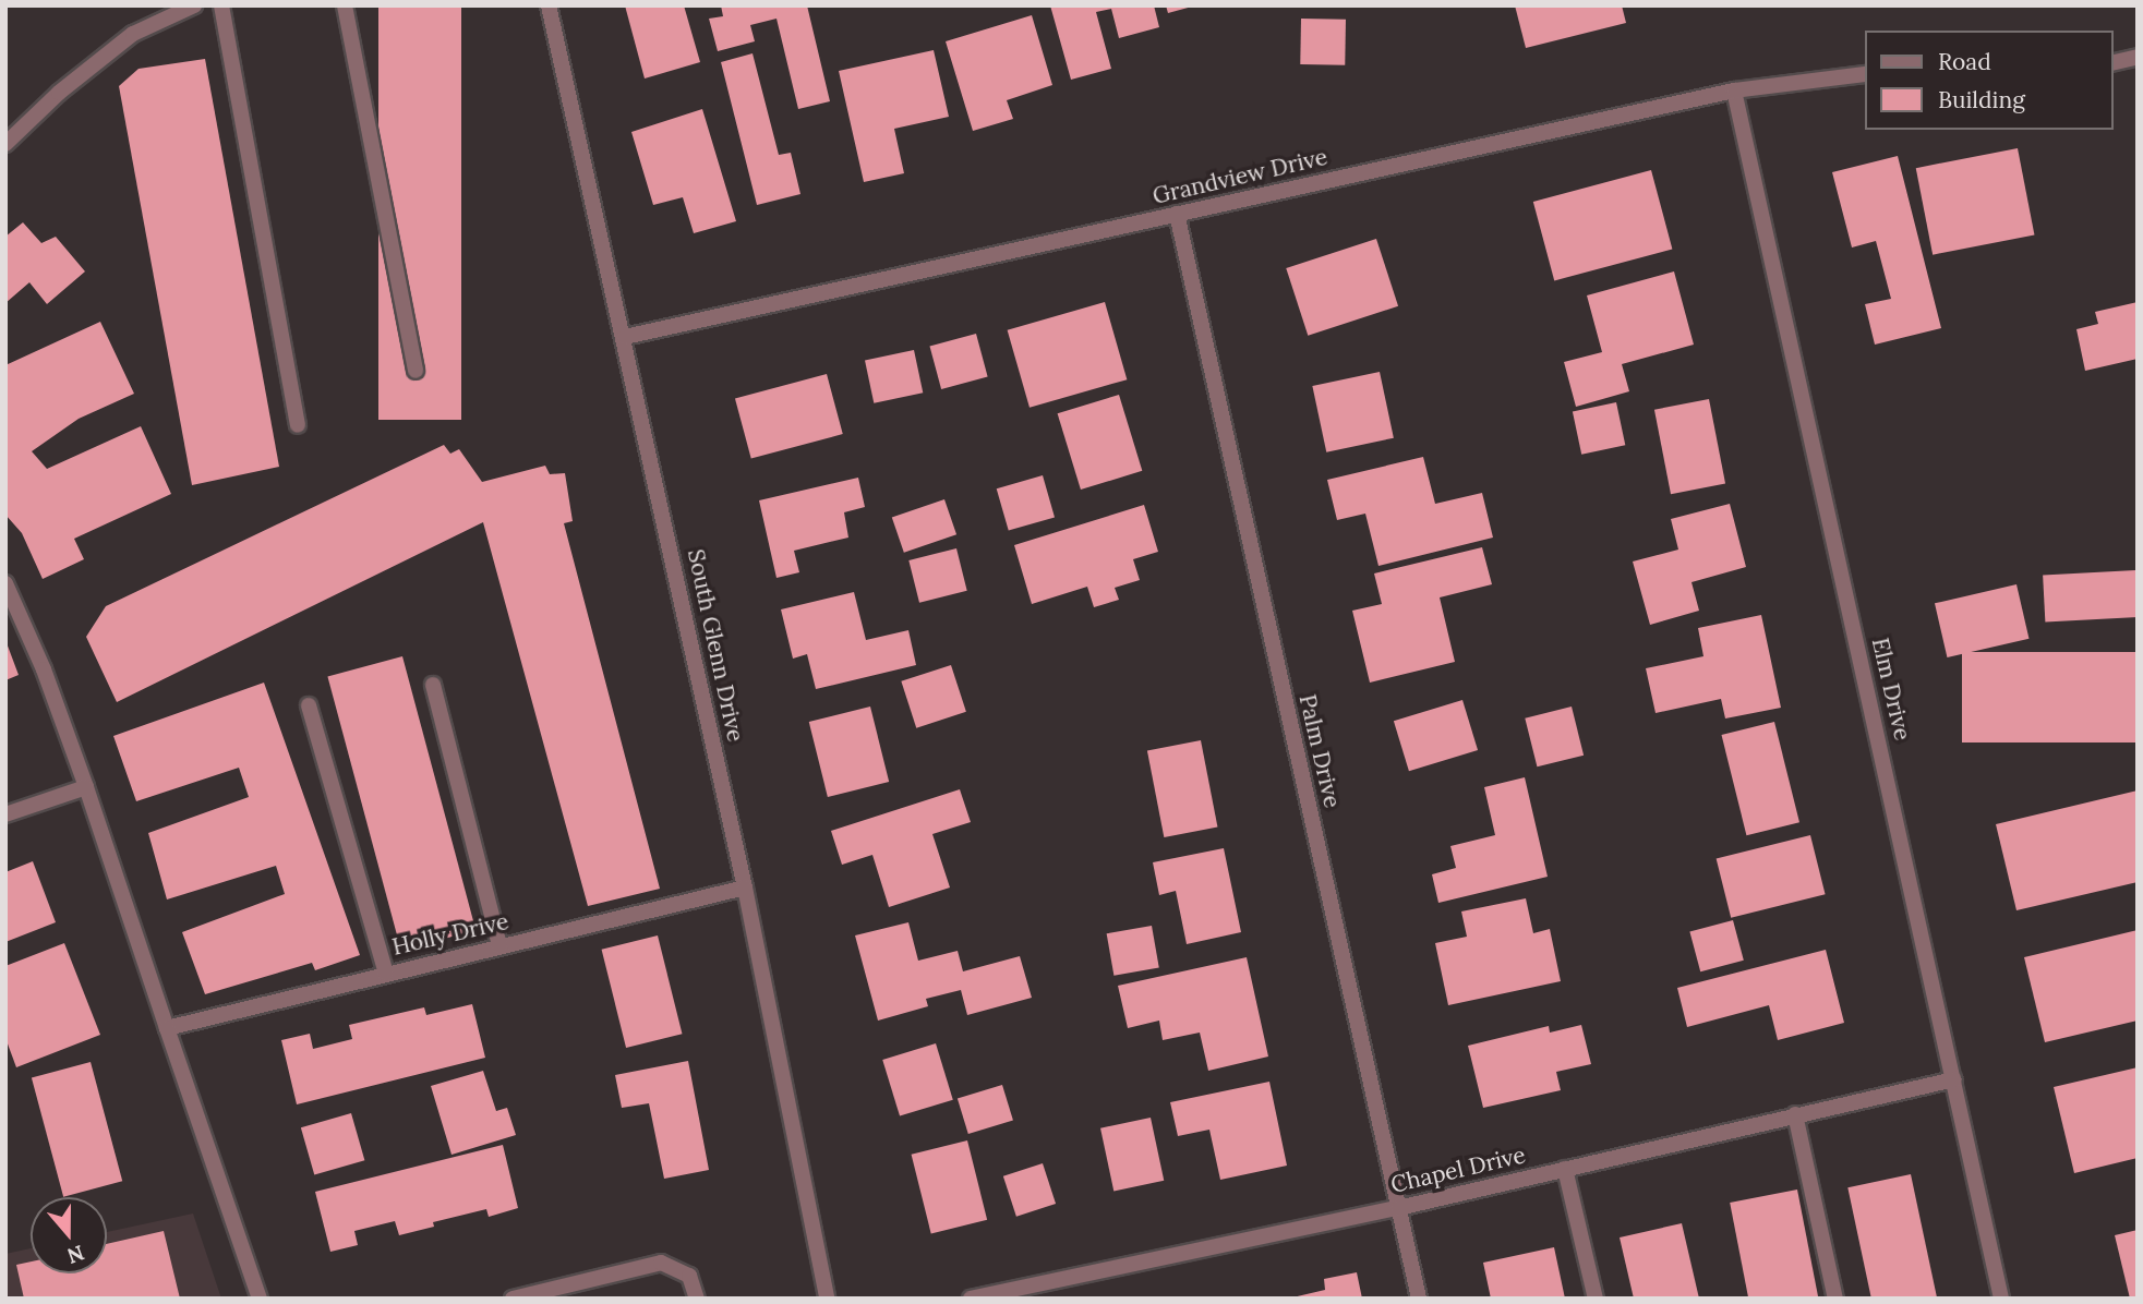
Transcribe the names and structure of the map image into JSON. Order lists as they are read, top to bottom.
{
  "streets": {
    "street": [
      "Grandview Drive",
      "South Glenn Drive",
      "Elm Drive",
      "Palm Drive",
      "Holly Drive",
      "Chapel Drive"
    ]
  },
  "crossings": [
    ["Grandview Drive", "South Glenn Drive"],
    ["Grandview Drive", "Elm Drive"],
    ["Grandview Drive", "Palm Drive"],
    ["South Glenn Drive", "Holly Drive"],
    ["Elm Drive", "Chapel Drive"],
    ["Palm Drive", "Chapel Drive"]
  ],
  "legend": ["Road", "Building"],
  "north": "bottom"
}
